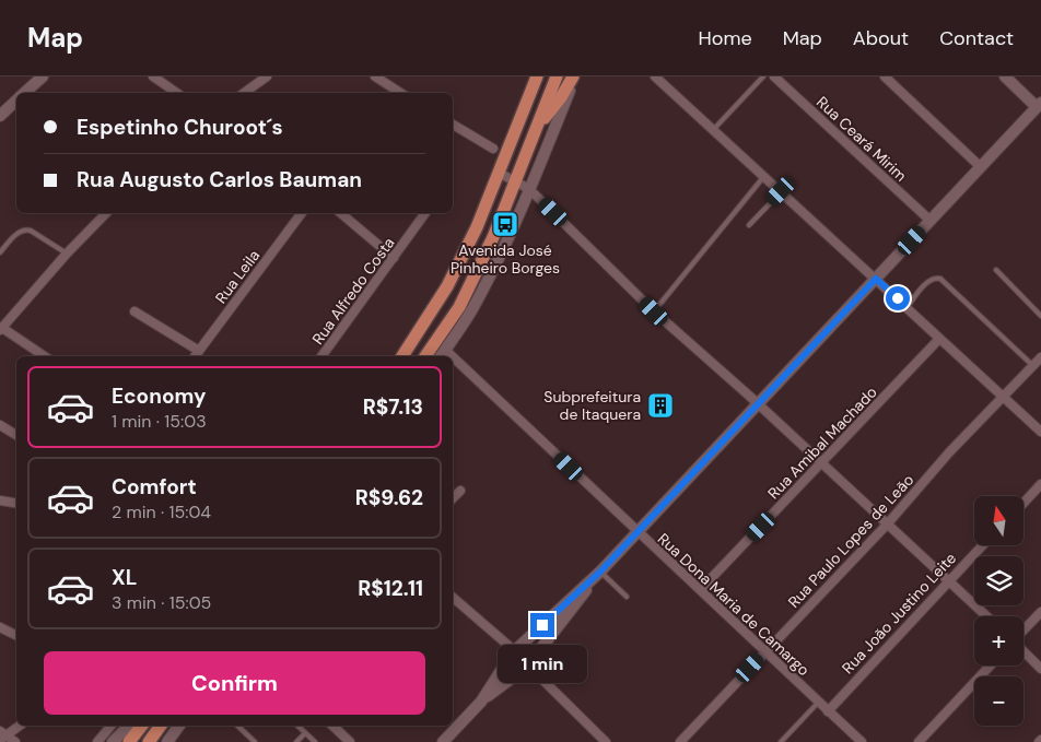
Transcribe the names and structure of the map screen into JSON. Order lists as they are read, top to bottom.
{
  "streets": {
    "street": [
      "Rua Ceará Mirim",
      "Rua Leila",
      "Rua Alfredo Costa",
      "Rua Amibal Machado",
      "Rua Paulo Lopes de Leão",
      "Rua Dona Maria de Camargo",
      "Rua João Justino Leite"
    ]
  },
  "crossings": [
    ["Rua Amibal Machado", "Rua Dona Maria de Camargo"],
    ["Rua Paulo Lopes de Leão", "Rua Dona Maria de Camargo"],
    ["Rua Dona Maria de Camargo", "Rua João Justino Leite"]
  ],
  "places": {
    "bus stop": ["Avenida José Pinheiro Borges"],
    "building": ["Subprefeitura de Itaquera"]
  },
  "north": "top",
  "page": {
    "header": "Map",
    "nav": [
      "Home",
      "Map",
      "About",
      "Contact"
    ],
    "banner": ["Espetinho Churoot´s", "Rua Augusto Carlos Bauman"],
    "list": [
      {
        "name": "Economy",
        "note": "1 min · 15:03",
        "value": "R$7.13"
      },
      {
        "name": "Comfort",
        "note": "2 min · 15:04",
        "value": "R$9.62"
      },
      {
        "name": "XL",
        "note": "3 min · 15:05",
        "value": "R$12.11"
      }
    ],
    "map_buttons": ["+", "−"],
    "buttons": "Confirm",
    "bubble": "1 min"
  }
}
